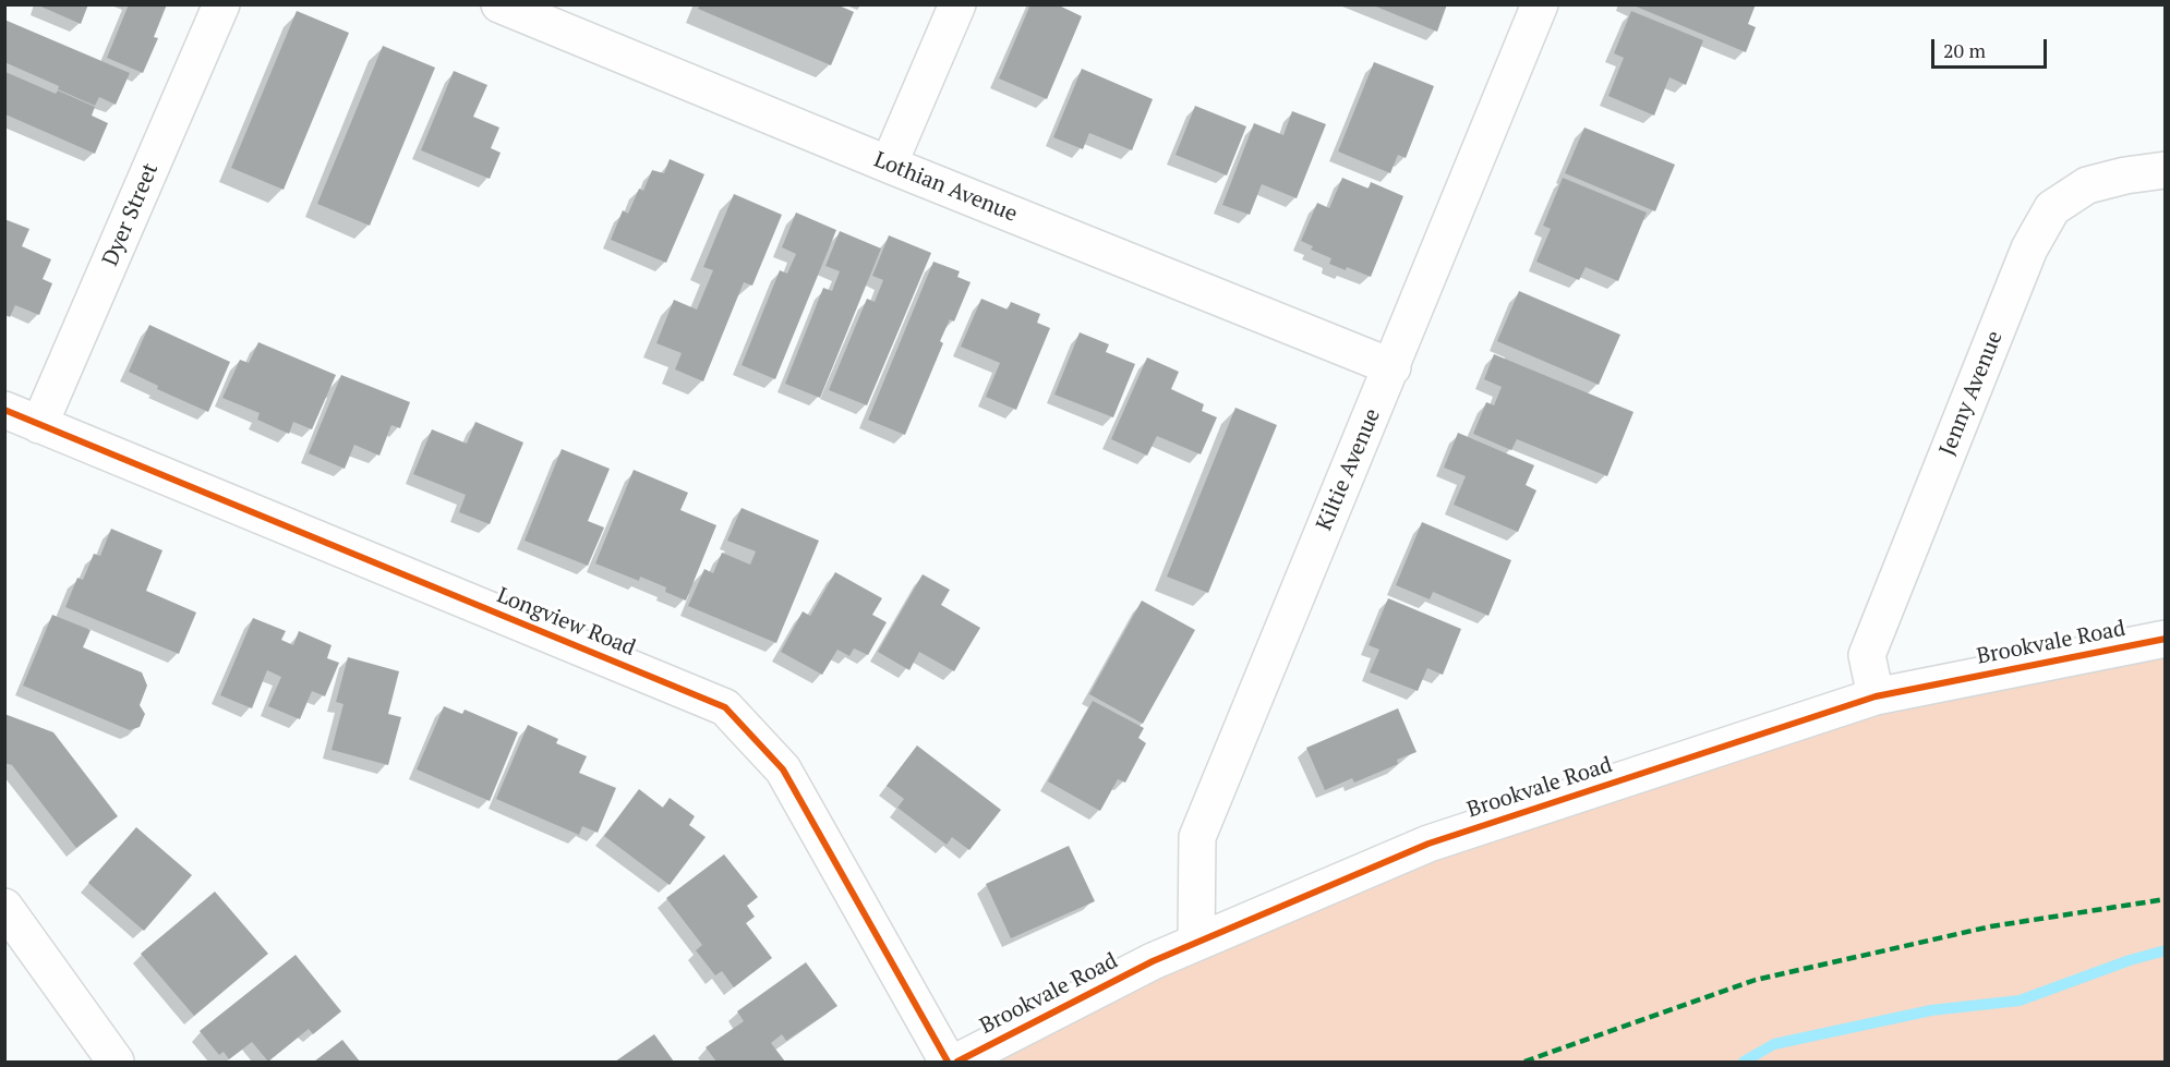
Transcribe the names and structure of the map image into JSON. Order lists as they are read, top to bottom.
{
  "streets": {
    "street": [
      "Lothian Avenue",
      "Dyer Street",
      "Jenny Avenue",
      "Kiltie Avenue",
      "Longview Road",
      "Brookvale Road"
    ]
  },
  "crossings": [
    ["Lothian Avenue", "Kiltie Avenue"],
    ["Dyer Street", "Longview Road"],
    ["Jenny Avenue", "Brookvale Road"],
    ["Kiltie Avenue", "Brookvale Road"]
  ],
  "scale_bar": "20 m"
}
